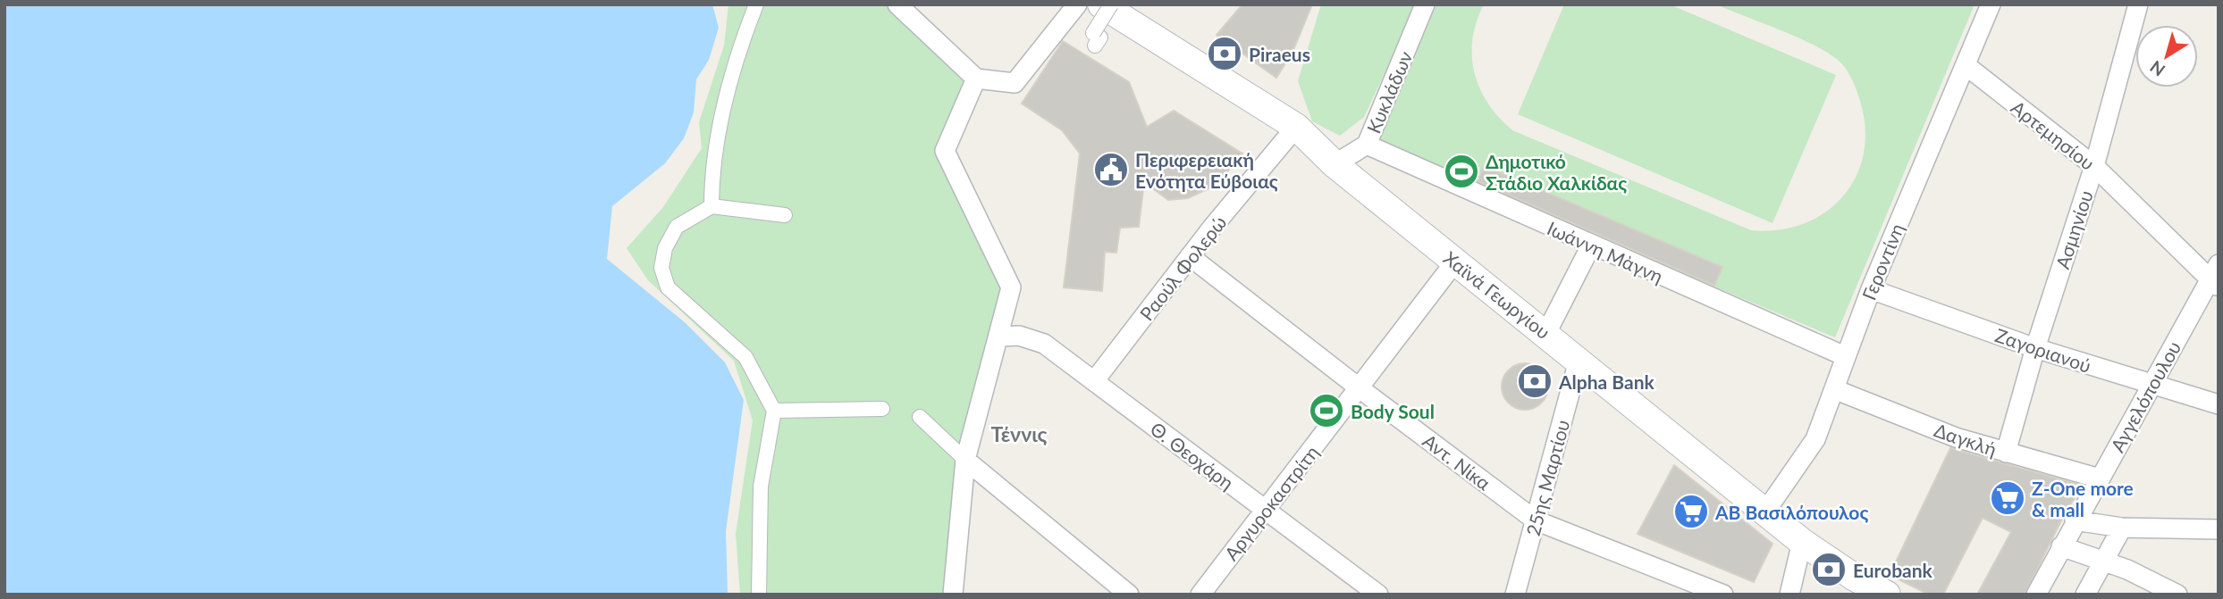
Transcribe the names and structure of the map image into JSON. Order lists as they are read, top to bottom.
{
  "streets": {
    "main road": ["Χαϊνά Γεωργίου"],
    "street": [
      "Κυκλάδων",
      "Αρτεμησίου",
      "Ασμηνίου",
      "Ιωάννη Μὰγνη",
      "Γεροντίνη",
      "Ραούλ Φολερώ",
      "Ζαγοριανού",
      "Αγγελόπουλου",
      "Δαγκλή",
      "Θ. Θεοχάρη",
      "Αντ. Νίκα",
      "25ης Μαρτίου",
      "Αργυροκαστρίτη"
    ]
  },
  "crossings": [
    ["Κυκλάδων", "Ιωάννη Μὰγνη"],
    ["Κυκλάδων", "Χαϊνά Γεωργίου"],
    ["Αρτεμησίου", "Ασμηνίου"],
    ["Αρτεμησίου", "Γεροντίνη"],
    ["Αρτεμησίου", "Αγγελόπουλου"],
    ["Ασμηνίου", "Ζαγοριανού"],
    ["Ασμηνίου", "Δαγκλή"],
    ["Ιωάννη Μὰγνη", "Γεροντίνη"],
    ["Γεροντίνη", "Χαϊνά Γεωργίου"],
    ["Γεροντίνη", "Ζαγοριανού"],
    ["Γεροντίνη", "Δαγκλή"],
    ["Ραούλ Φολερώ", "Χαϊνά Γεωργίου"],
    ["Ραούλ Φολερώ", "Θ. Θεοχάρη"],
    ["Ραούλ Φολερώ", "Αντ. Νίκα"],
    ["Χαϊνά Γεωργίου", "25ης Μαρτίου"],
    ["Χαϊνά Γεωργίου", "Αργυροκαστρίτη"],
    ["Ζαγοριανού", "Αγγελόπουλου"],
    ["Αγγελόπουλου", "Δαγκλή"],
    ["Θ. Θεοχάρη", "Αργυροκαστρίτη"],
    ["Αντ. Νίκα", "25ης Μαρτίου"],
    ["Αντ. Νίκα", "Αργυροκαστρίτη"]
  ],
  "districts": ["Τέννις"],
  "places": {
    "bank": ["Piraeus", "Alpha Bank", "Eurobank"],
    "public building": ["Περιφερειακή Ενότητα Εύβοιας"],
    "sports": ["Δημοτικό Στάδιο Χαλκίδας", "Body Soul"],
    "supermarket": ["Z-One more & mall", "ΑΒ Βασιλόπουλος"]
  },
  "north": "bottom left"
}
